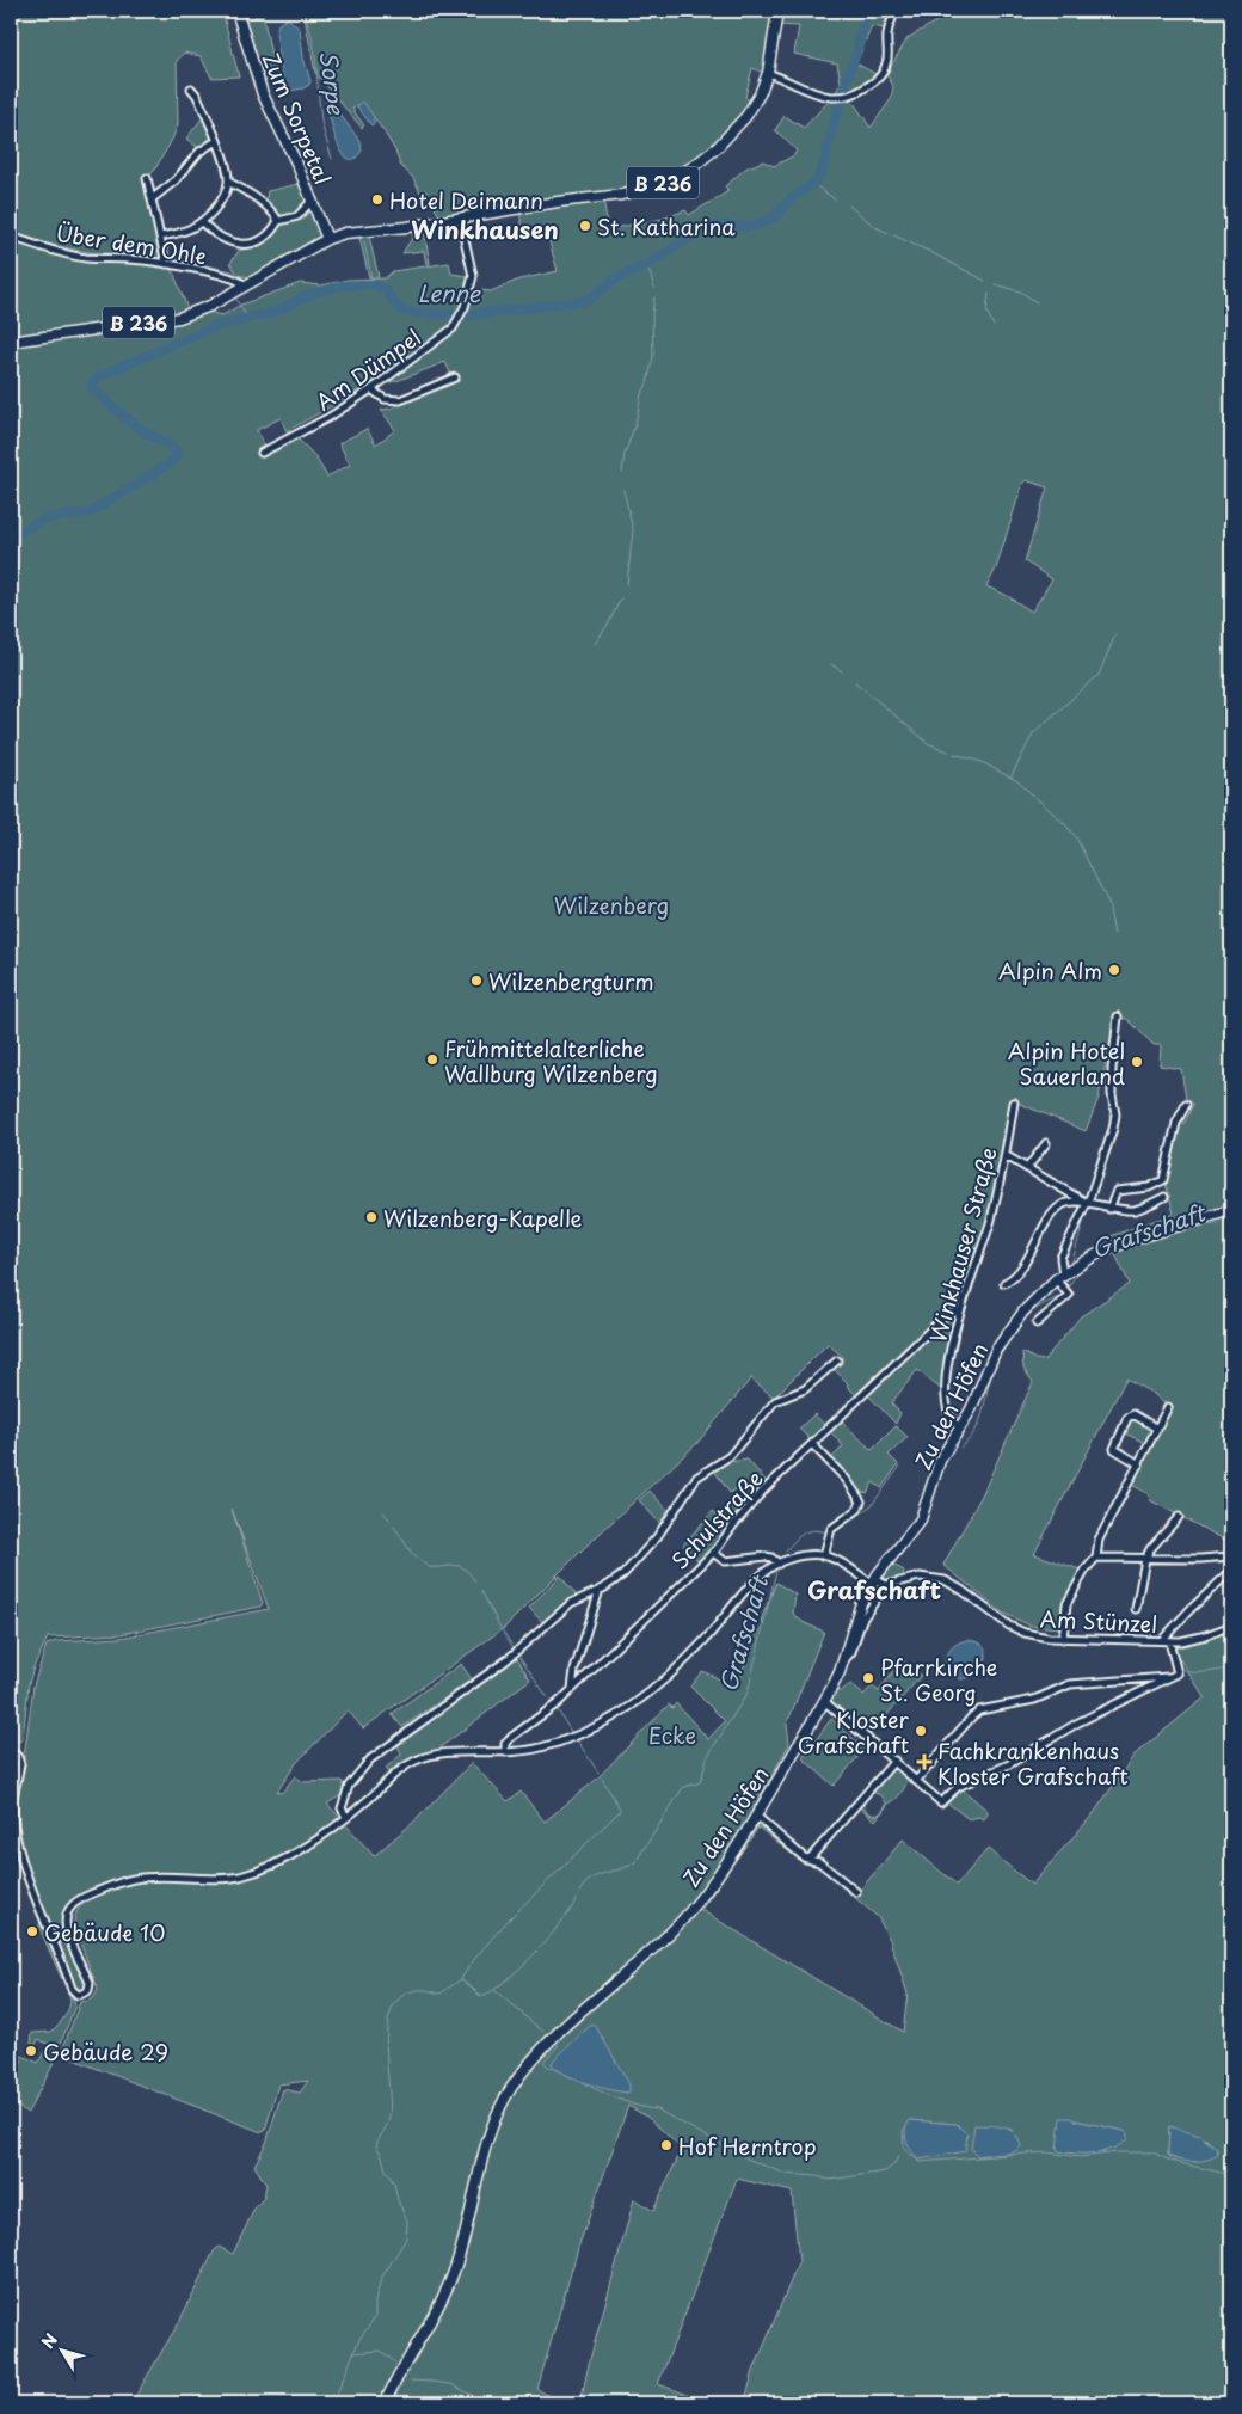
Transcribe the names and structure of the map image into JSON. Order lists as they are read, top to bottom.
{
  "streets": {
    "street": [
      "Zum Sorpetal",
      "B 236",
      "Über dem Ohle",
      "Am Dümpel",
      "Winkhauser Straße",
      "Zu den Höfen",
      "Schulstraße",
      "Am Stünzel"
    ]
  },
  "crossings": [
    ["Zum Sorpetal", "B 236"],
    ["B 236", "Über dem Ohle"],
    ["B 236", "Am Dümpel"],
    ["Winkhauser Straße", "Zu den Höfen"],
    ["Winkhauser Straße", "Schulstraße"]
  ],
  "districts": ["Winkhausen", "Grafschaft"],
  "water": ["Sorpe", "Lenne", "Grafschaft"],
  "parks": ["Wilzenberg", "Ecke"],
  "places": {
    "other": [
      "Hotel Deimann",
      "St. Katharina",
      "Alpin Alm",
      "Wilzenbergturm",
      "Frühmittelalterliche Wallburg Wilzenberg",
      "Alpin Hotel Sauerland",
      "Wilzenberg-Kapelle",
      "Pfarrkirche St. Georg",
      "Kloster Grafschaft",
      "Gebäude 10",
      "Gebäude 29",
      "Hof Herntrop"
    ],
    "health": ["Fachkrankenhaus Kloster Grafschaft"]
  },
  "north": "top left"
}
